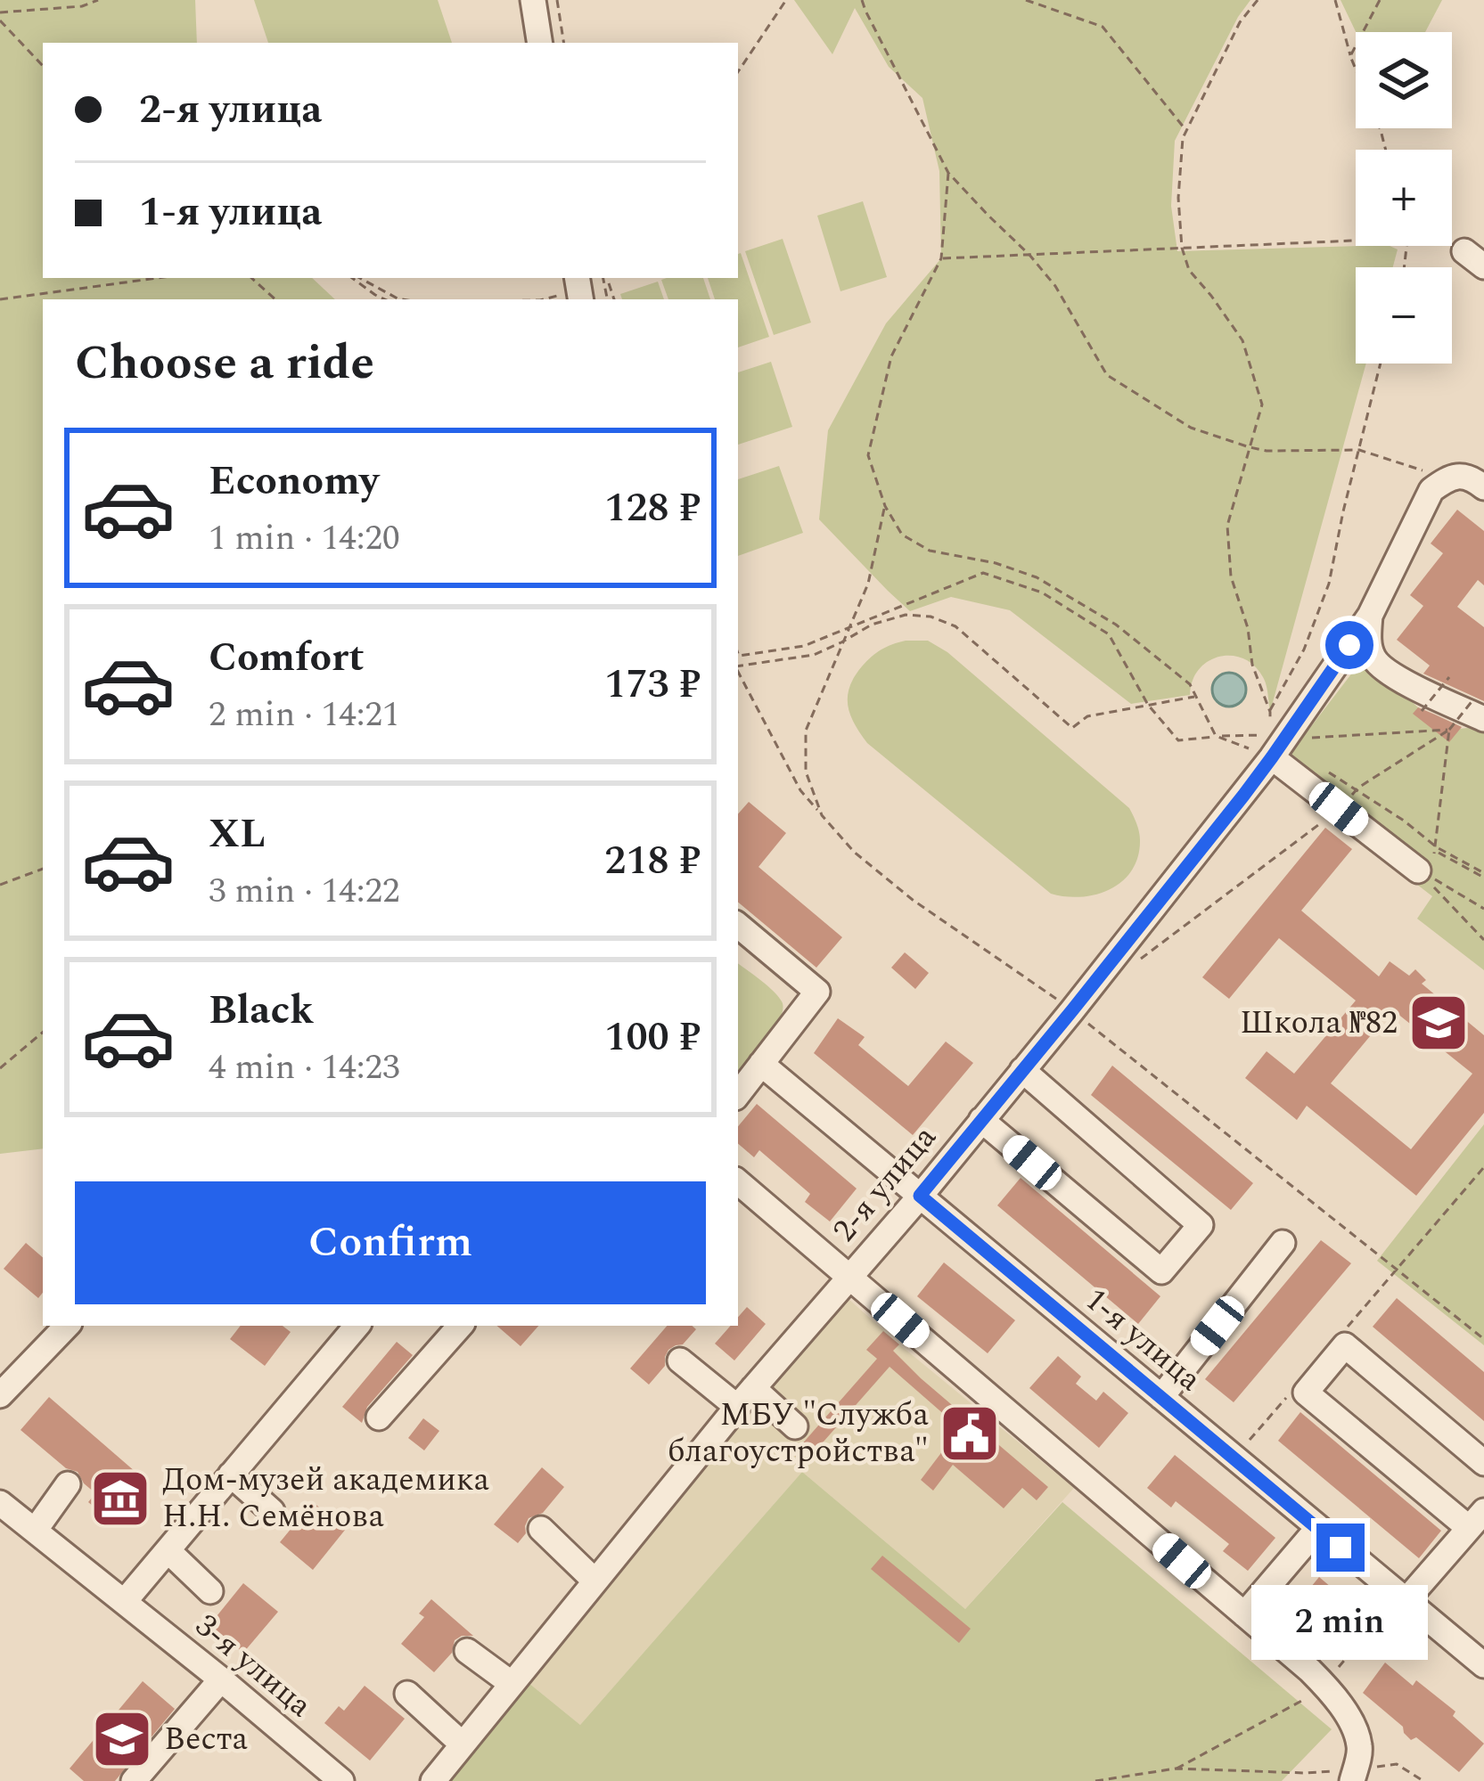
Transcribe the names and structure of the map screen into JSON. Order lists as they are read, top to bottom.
{
  "streets": {
    "street": ["2-я улица", "1-я улица", "3-я улица"]
  },
  "crossings": [
    ["2-я улица", "1-я улица"]
  ],
  "places": {
    "school or university": ["Школа №82", "Веста"],
    "public building": ["МБУ \"Служба благоустройства\""],
    "museum": ["Дом-музей академика Н.Н. Семёнова"]
  },
  "page": {
    "map_buttons": ["+", "−"],
    "banner": ["2-я улица", "1-я улица"],
    "heading": "Choose a ride",
    "list": [
      {
        "name": "Economy",
        "note": "1 min · 14:20",
        "value": "128 ₽"
      },
      {
        "name": "Comfort",
        "note": "2 min · 14:21",
        "value": "173 ₽"
      },
      {
        "name": "XL",
        "note": "3 min · 14:22",
        "value": "218 ₽"
      },
      {
        "name": "Black",
        "note": "4 min · 14:23",
        "value": "100 ₽"
      }
    ],
    "buttons": "Confirm",
    "bubble": "2 min"
  }
}
